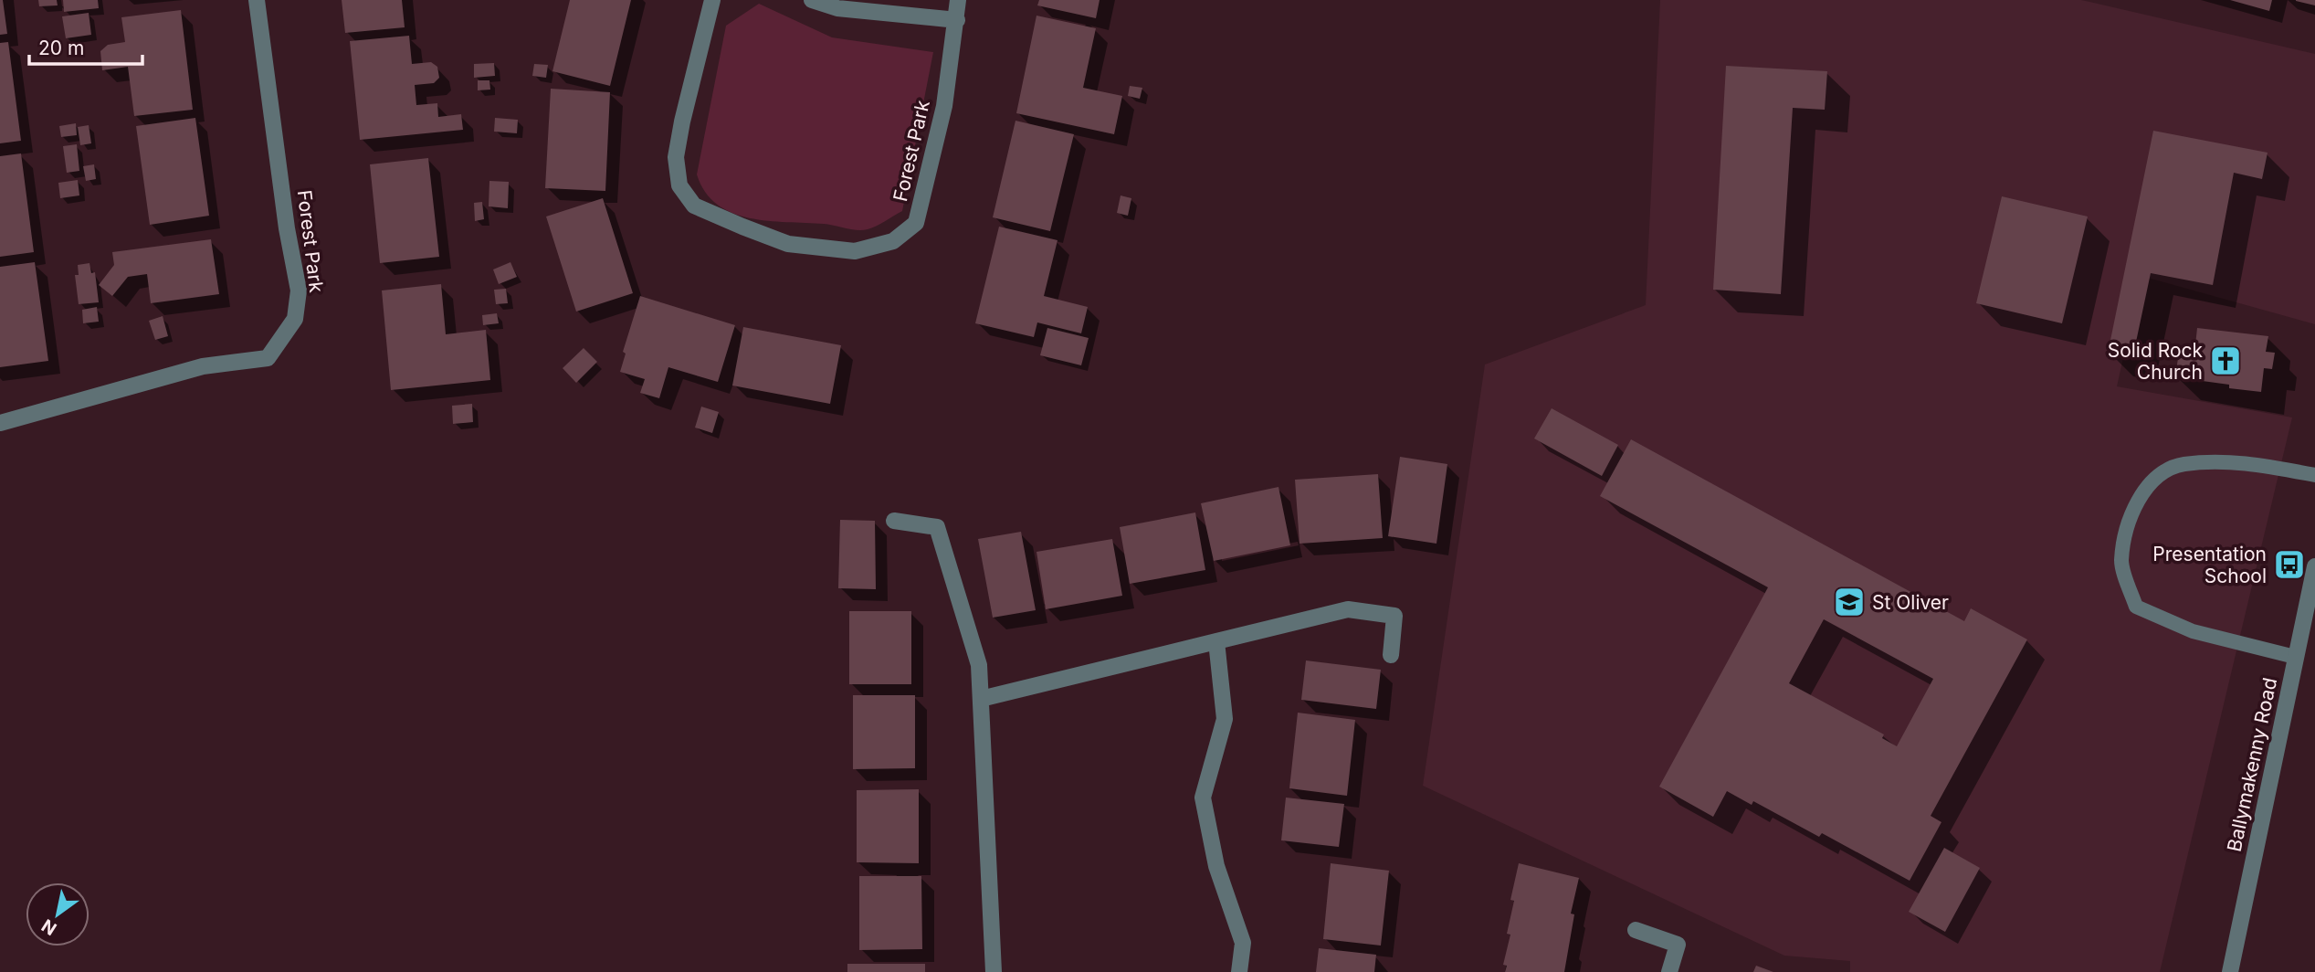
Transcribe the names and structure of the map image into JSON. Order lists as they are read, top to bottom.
{
  "streets": {
    "street": ["Forest Park", "Ballymakenny Road"]
  },
  "places": {
    "church": ["Solid Rock Church"],
    "bus stop": ["Presentation School"],
    "school or university": ["St Oliver"]
  },
  "scale_bar": "20 m",
  "north": "bottom left"
}
